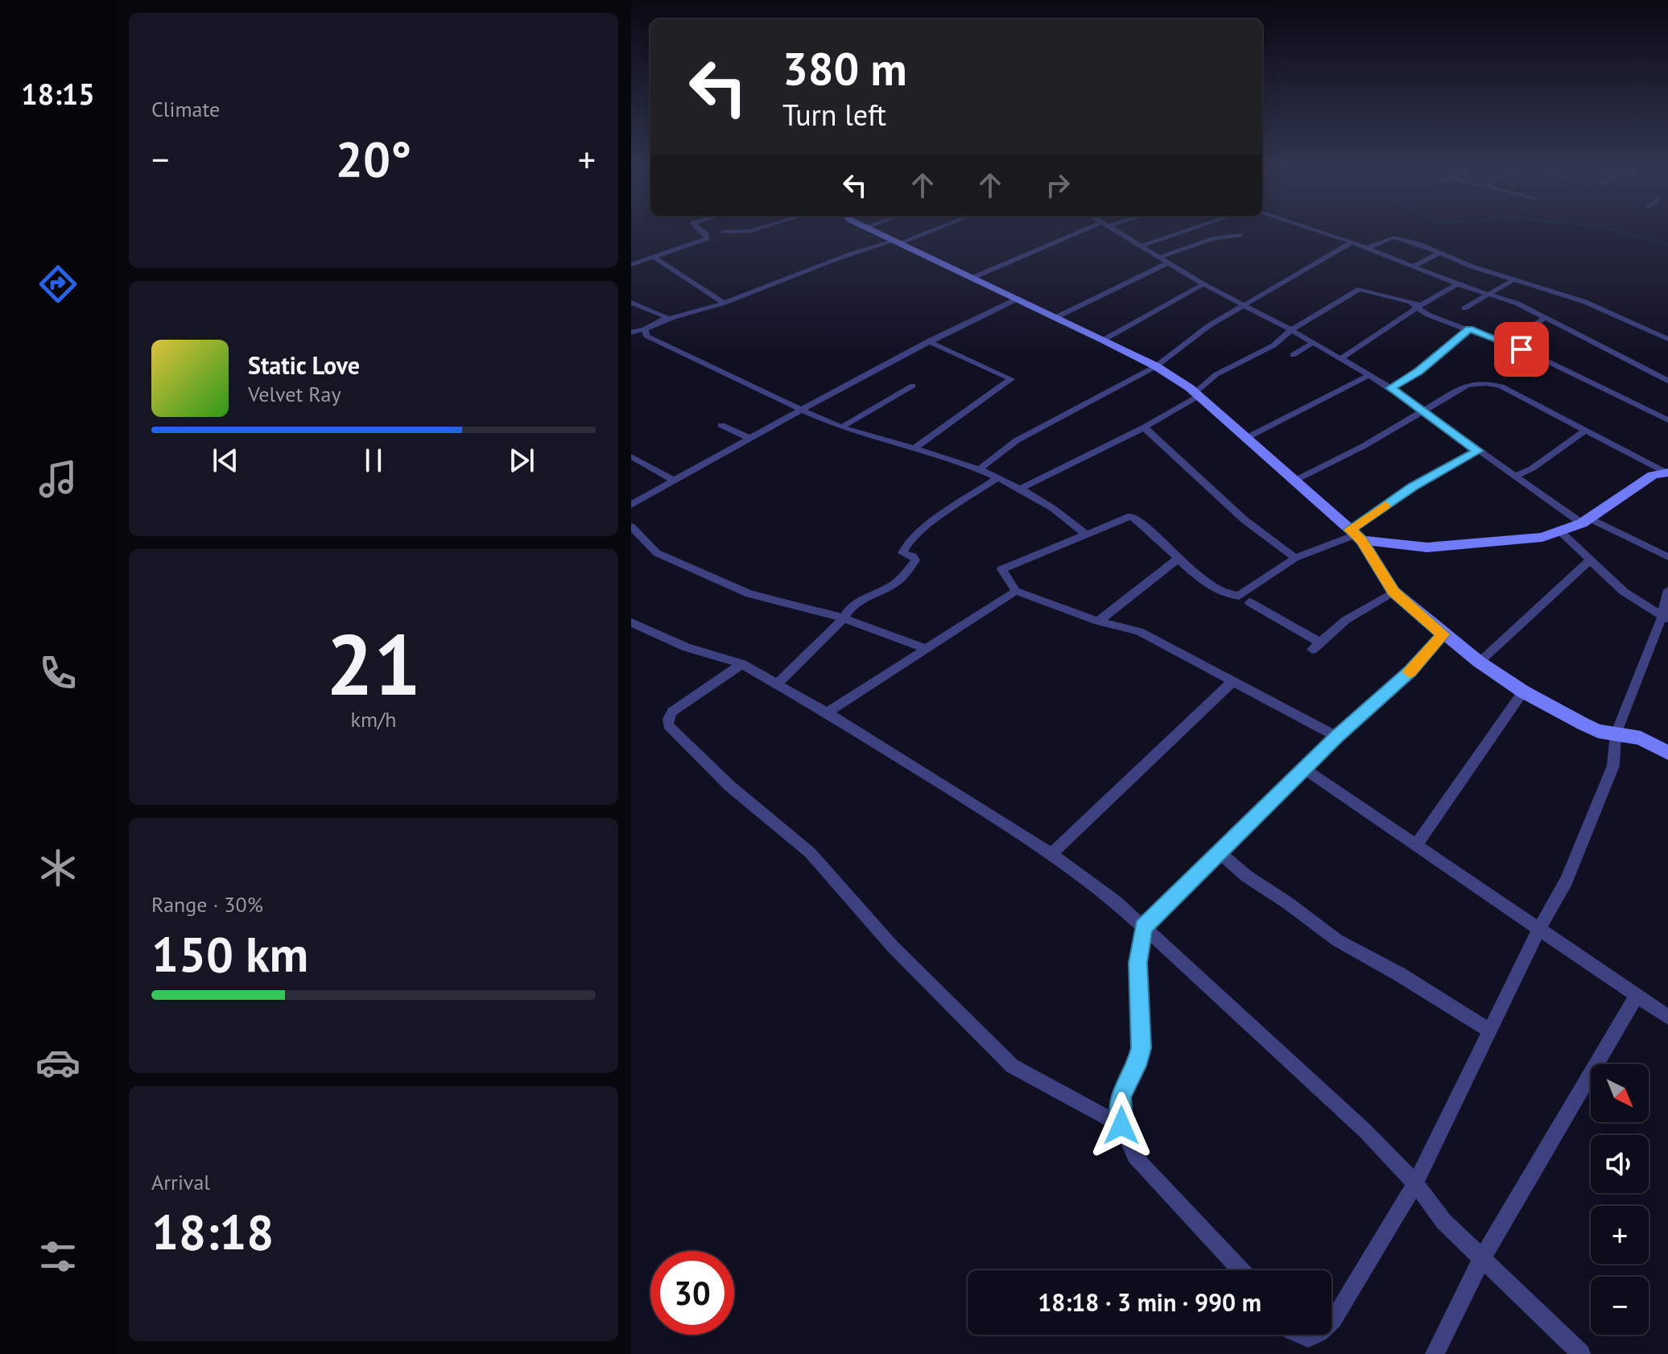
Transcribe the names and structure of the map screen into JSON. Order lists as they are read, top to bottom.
{
  "north": "bottom right",
  "page": {
    "tabs": "18:15",
    "tile": [
      "Climate",
      ["21", "km/h"],
      ["Range · 30%", "150 km"],
      ["Arrival", "18:18"]
    ],
    "turn": ["380 m", "Turn left"],
    "heat": ["−", "20°", "+"],
    "song": ["Static Love", "Velvet Ray"],
    "map_buttons": ["+", "−"],
    "limit": "30",
    "trip": "18:18 · 3 min · 990 m"
  }
}
